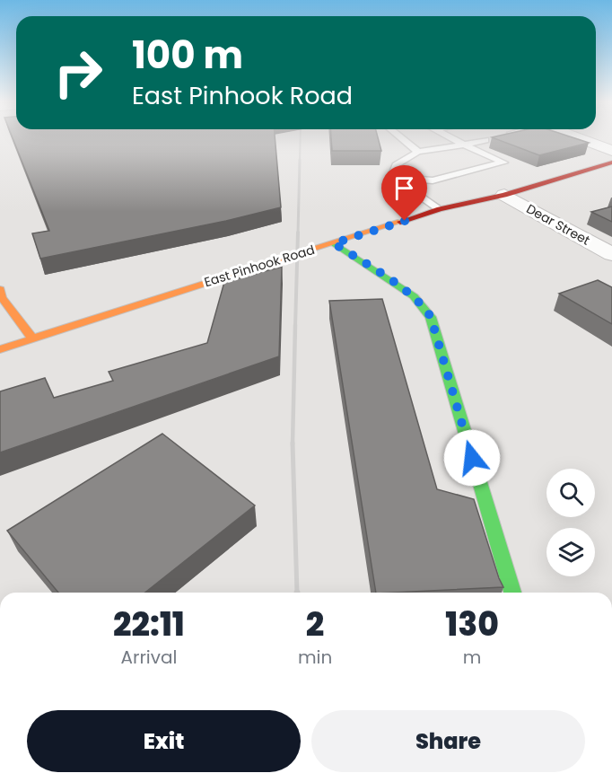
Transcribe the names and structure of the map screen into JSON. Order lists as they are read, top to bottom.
{
  "streets": {
    "main road": ["East Pinhook Road"],
    "street": ["Dear Street"]
  },
  "crossings": [
    ["Dear Street", "East Pinhook Road"]
  ],
  "page": {
    "turn": ["100 m", "East Pinhook Road"],
    "eta": [
      "22:11",
      "Arrival",
      "2",
      "min",
      "130",
      "m"
    ],
    "buttons": ["Exit", "Share"]
  }
}
